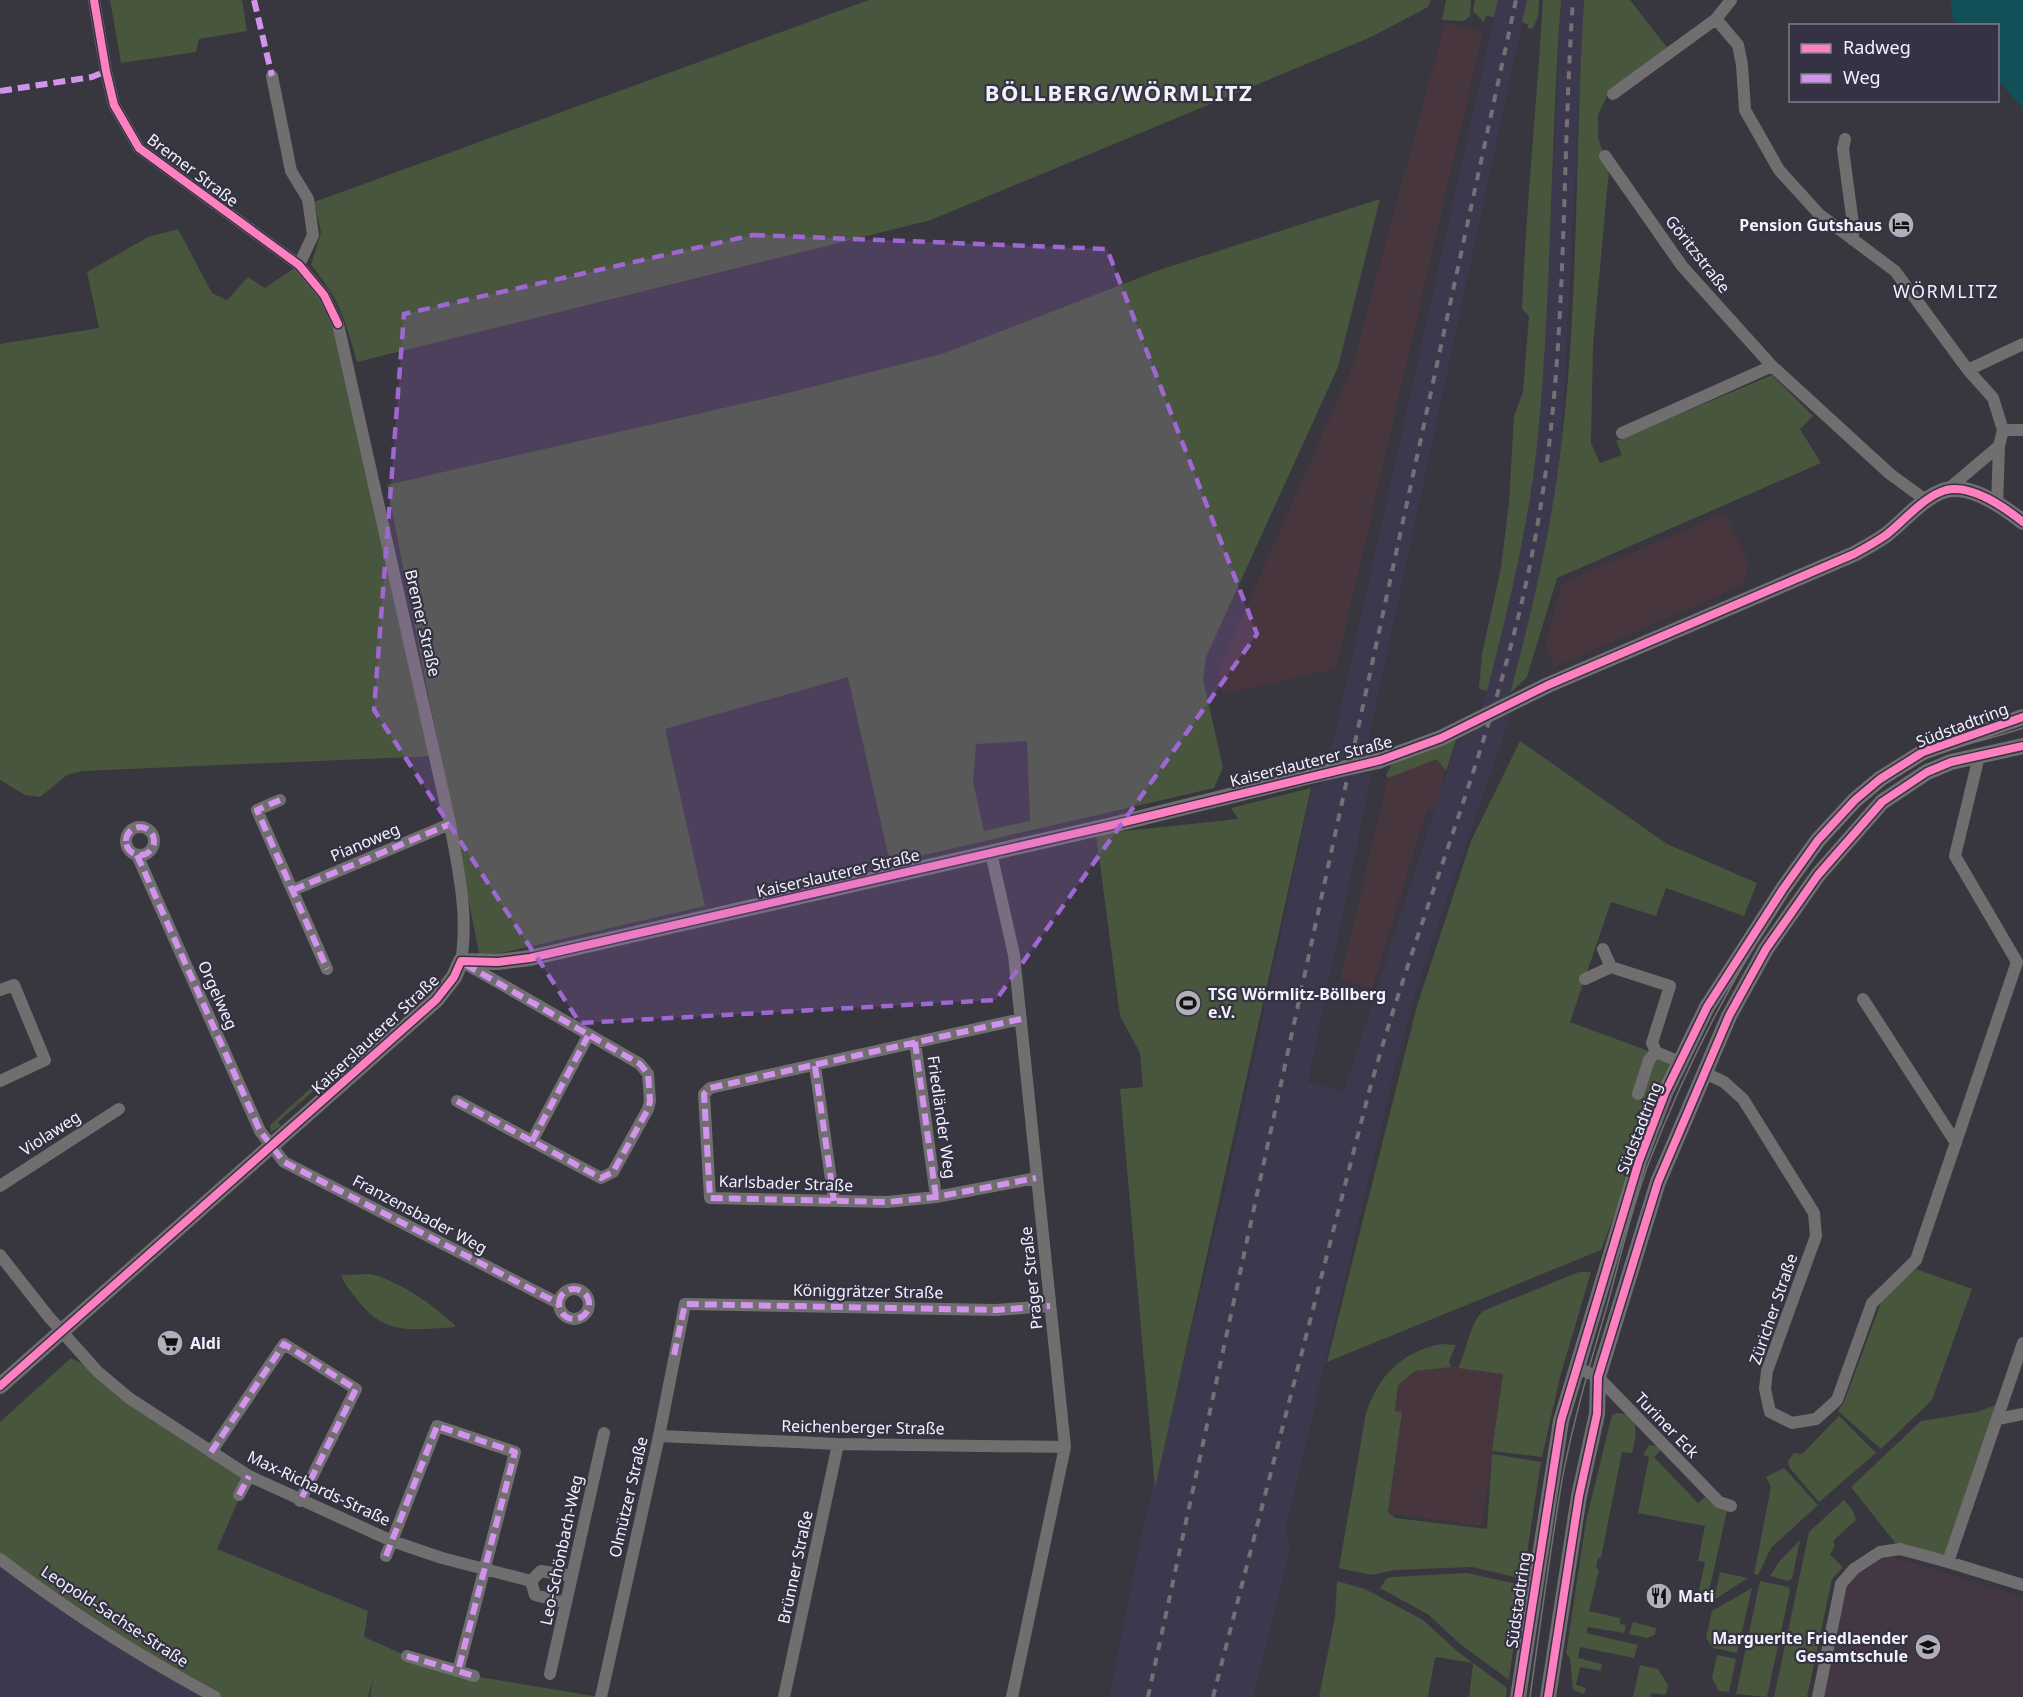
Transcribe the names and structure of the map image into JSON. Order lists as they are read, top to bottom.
{
  "streets": {
    "street": [
      "Bremer Straße",
      "Göritzstraße",
      "Südstadtring",
      "Kaiserslauterer Straße",
      "Pianoweg",
      "Orgelweg",
      "Friedländer Weg",
      "Violaweg",
      "Karlsbader Straße",
      "Franzensbader Weg",
      "Prager Straße",
      "Königgrätzer Straße",
      "Züricher Straße",
      "Turiner Eck",
      "Reichenberger Straße",
      "Max-Richards-Straße",
      "Olmützer Straße",
      "Leo-Schönbach-Weg",
      "Brünner Straße",
      "Leopold-Sachse-Straße"
    ]
  },
  "crossings": [
    ["Bremer Straße", "Kaiserslauterer Straße"],
    ["Bremer Straße", "Pianoweg"],
    ["Göritzstraße", "Kaiserslauterer Straße"],
    ["Südstadtring", "Züricher Straße"],
    ["Südstadtring", "Turiner Eck"],
    ["Kaiserslauterer Straße", "Orgelweg"],
    ["Kaiserslauterer Straße", "Franzensbader Weg"],
    ["Kaiserslauterer Straße", "Prager Straße"],
    ["Kaiserslauterer Straße", "Max-Richards-Straße"],
    ["Orgelweg", "Franzensbader Weg"],
    ["Friedländer Weg", "Karlsbader Straße"],
    ["Karlsbader Straße", "Prager Straße"],
    ["Prager Straße", "Königgrätzer Straße"],
    ["Prager Straße", "Reichenberger Straße"],
    ["Königgrätzer Straße", "Olmützer Straße"],
    ["Reichenberger Straße", "Olmützer Straße"],
    ["Reichenberger Straße", "Brünner Straße"],
    ["Max-Richards-Straße", "Leo-Schönbach-Weg"]
  ],
  "districts": ["BÖLLBERG/WÖRMLITZ", "WÖRMLITZ"],
  "places": {
    "hotel": ["Pension Gutshaus"],
    "sports": ["TSG Wörmlitz-Böllberg e.V."],
    "supermarket": ["Aldi"],
    "restaurant": ["Mati"],
    "school or university": ["Marguerite Friedlaender Gesamtschule"]
  },
  "legend": ["Radweg", "Weg"]
}
